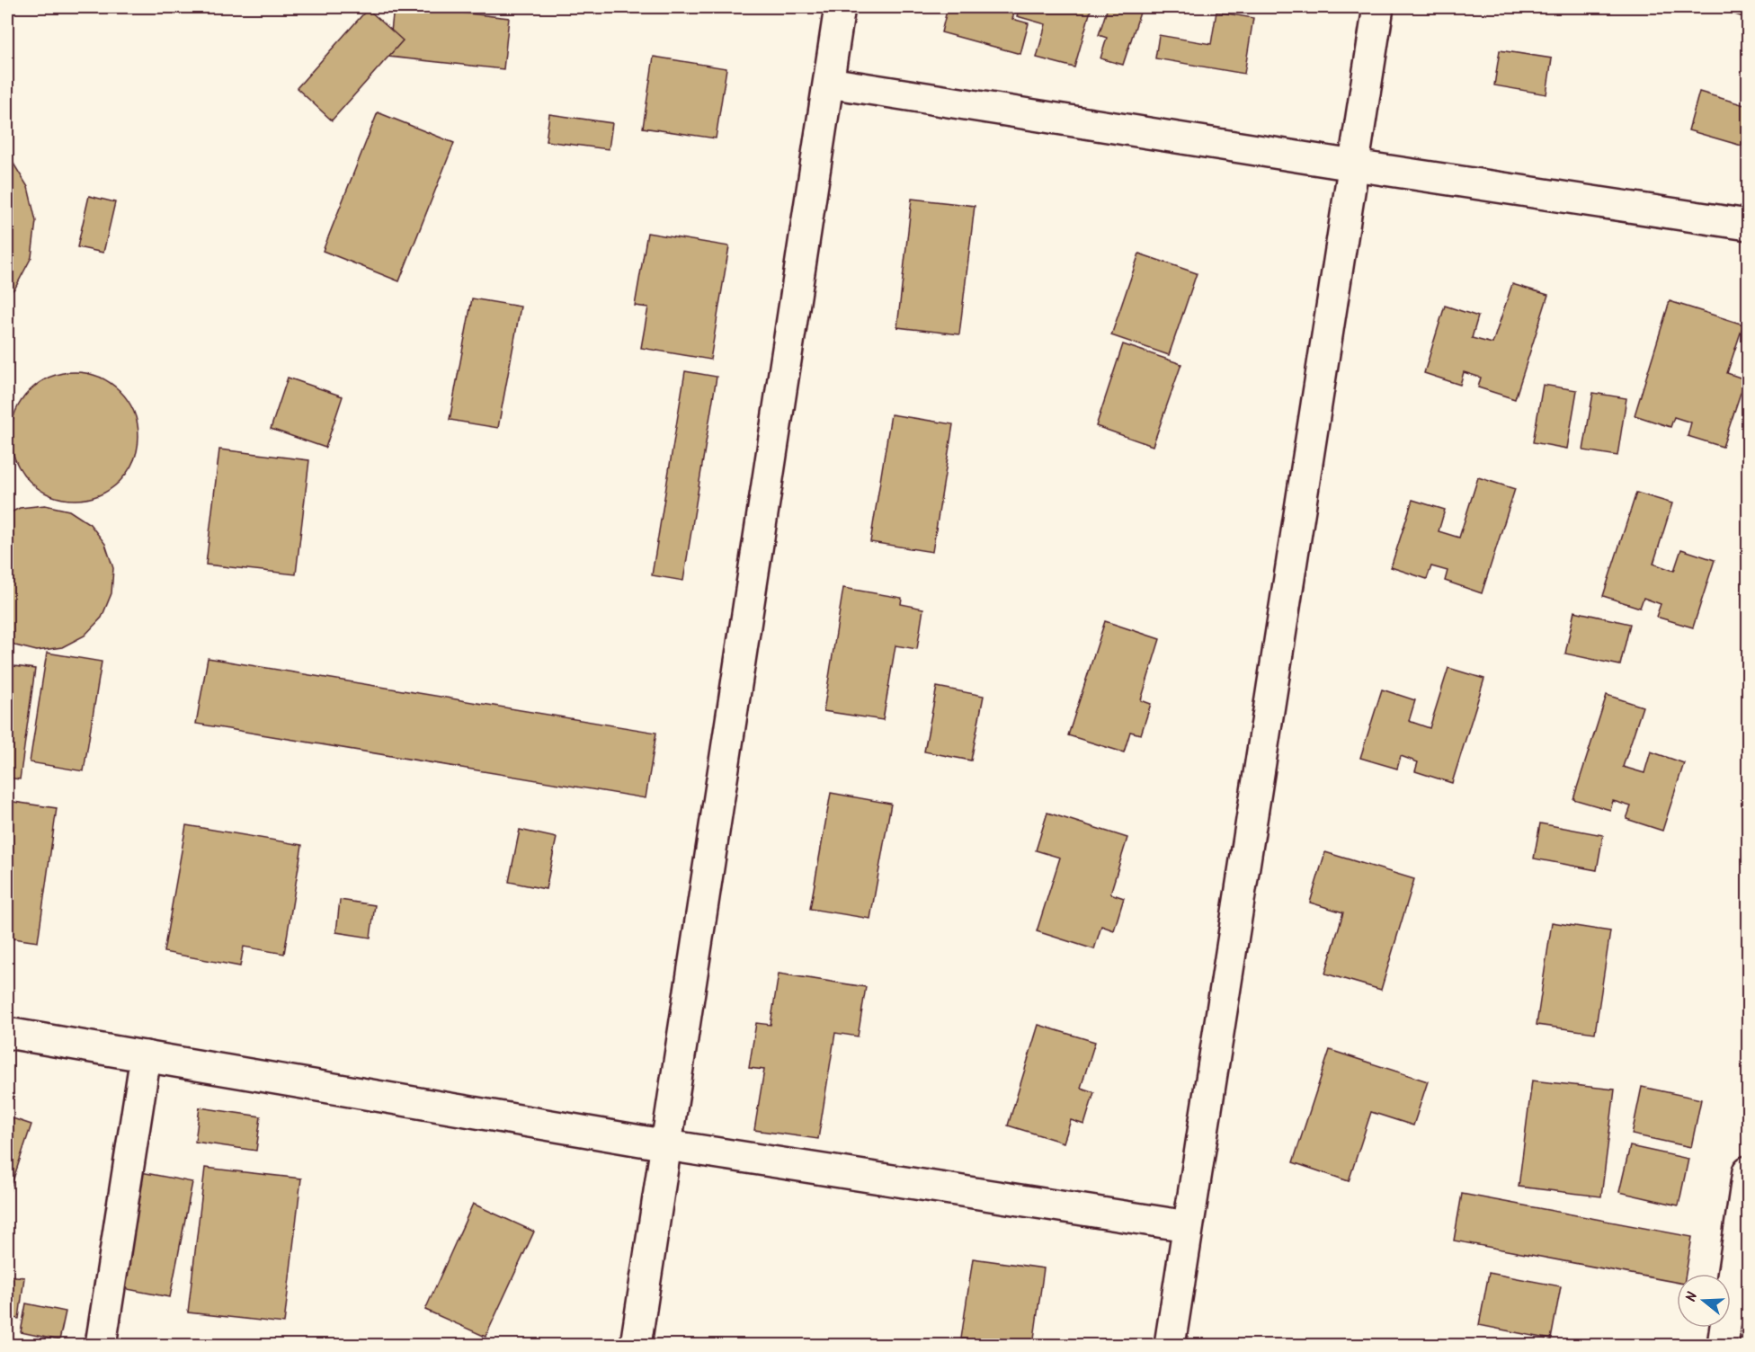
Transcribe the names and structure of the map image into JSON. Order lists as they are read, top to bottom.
{
  "north": "left"
}
